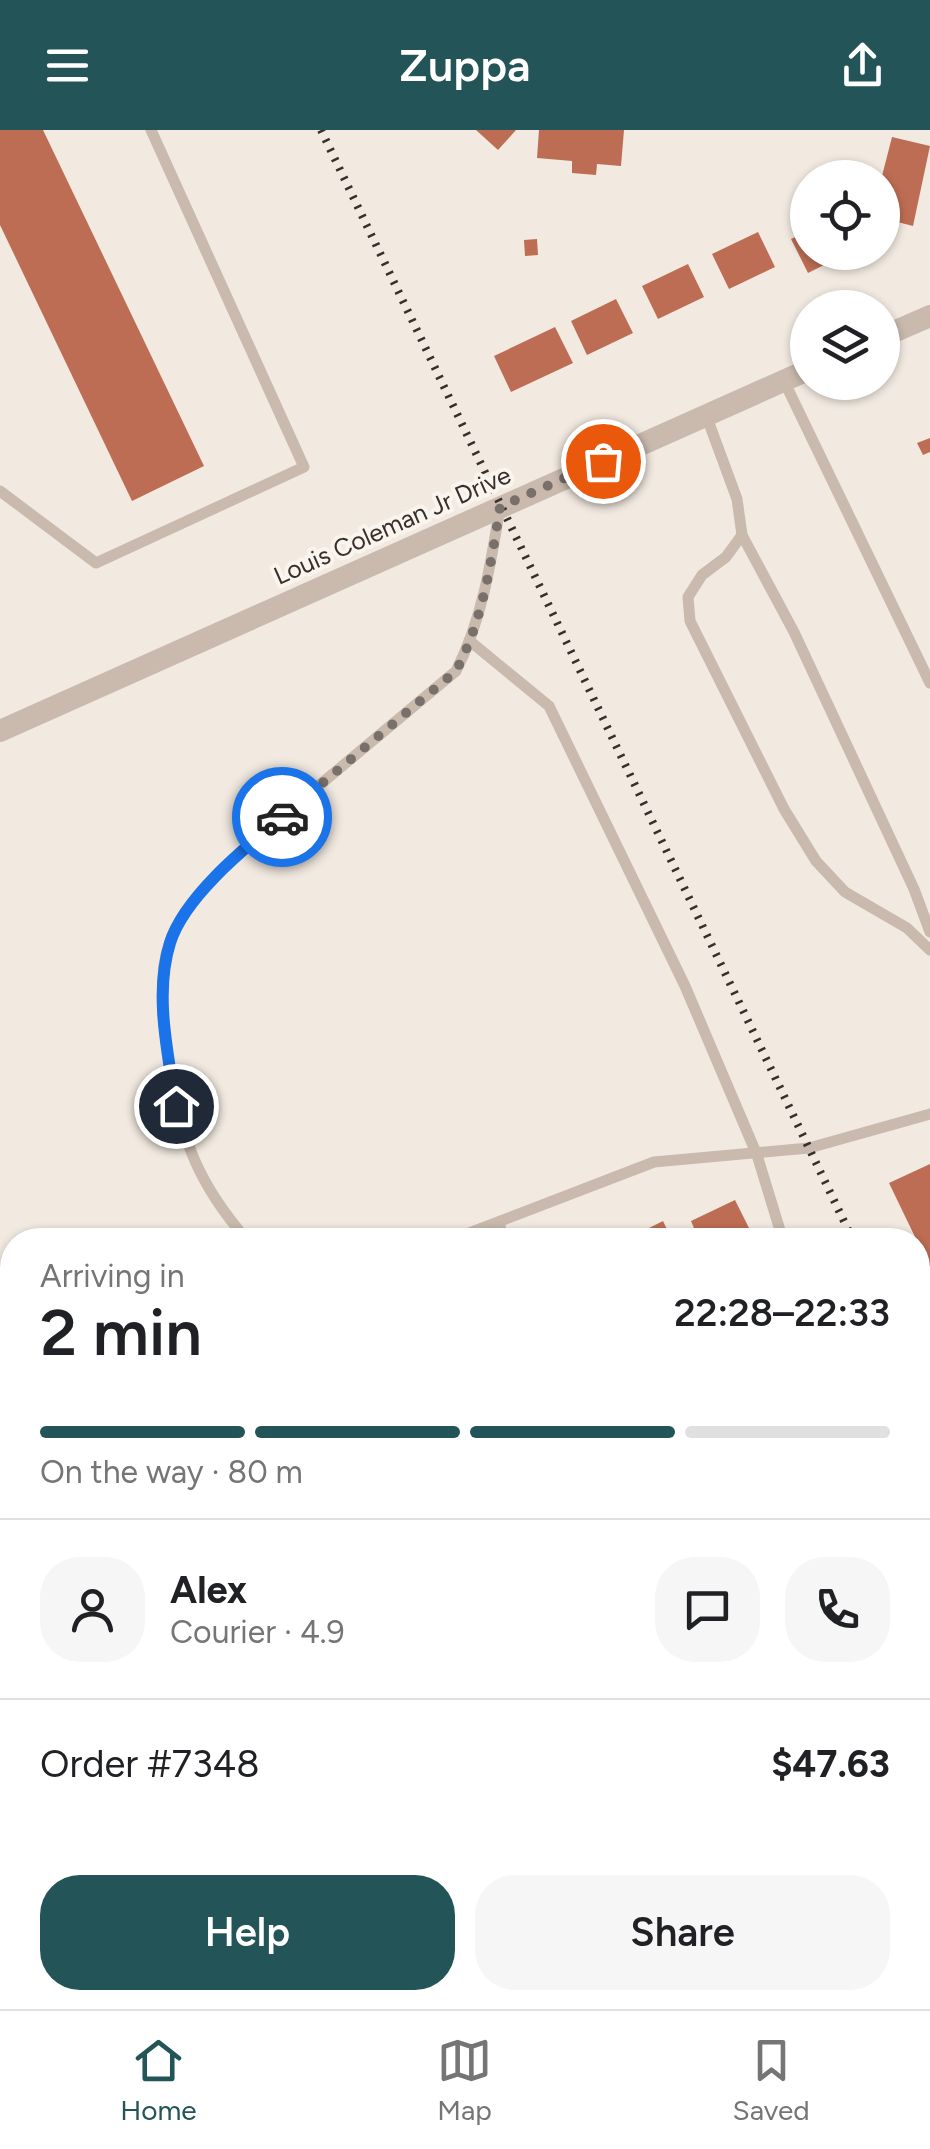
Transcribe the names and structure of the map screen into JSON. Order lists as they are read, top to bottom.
{
  "streets": {
    "street": ["Louis Coleman Jr Drive"]
  },
  "page": {
    "header": "Zuppa",
    "heading": ["2 min", "Arriving in", "22:28–22:33"],
    "panel": [
      "Alex",
      "Courier · 4.9",
      "Order #7348",
      "$47.63"
    ],
    "bar": "On the way · 80 m",
    "buttons": ["Help", "Share"],
    "tabs": ["Home", "Map", "Saved"]
  }
}
